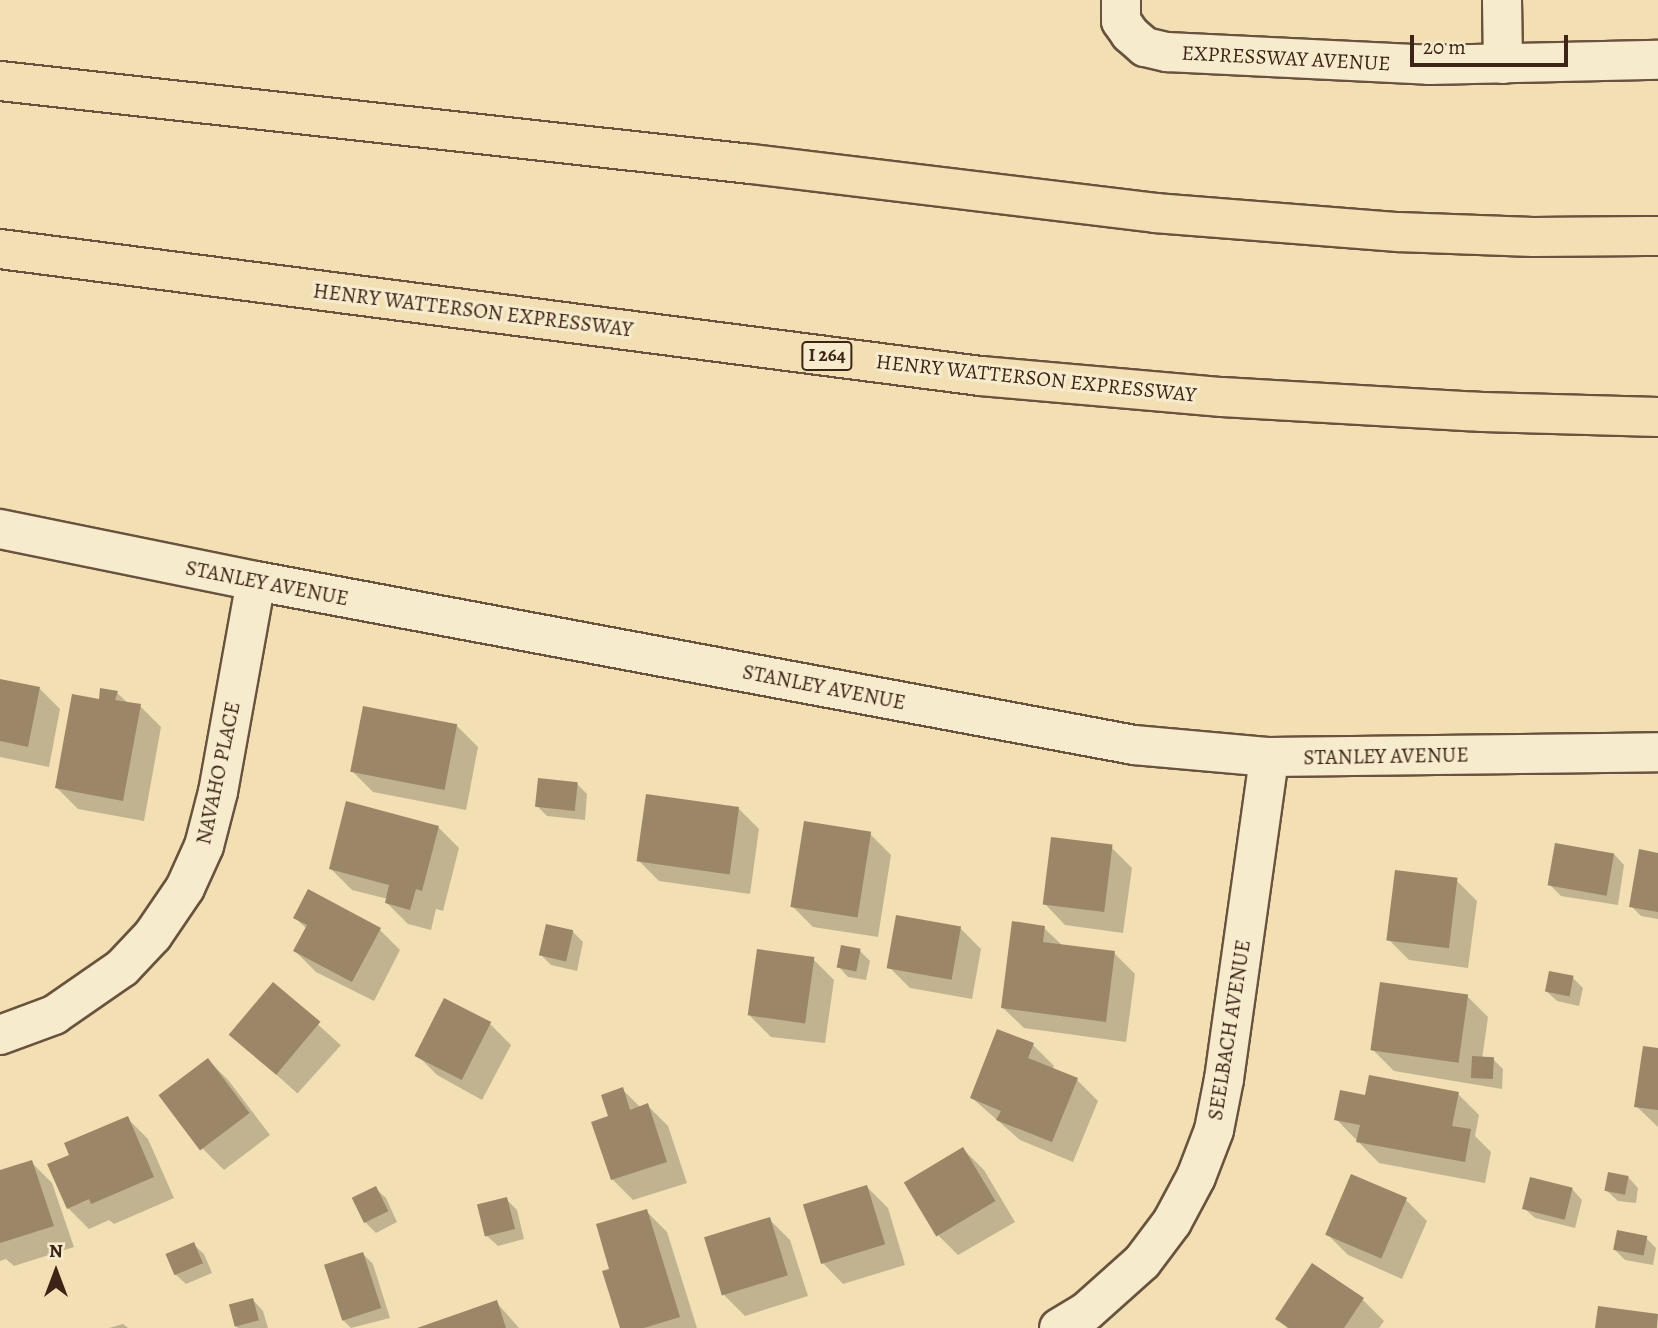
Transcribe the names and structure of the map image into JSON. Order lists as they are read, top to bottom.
{
  "streets": {
    "highway": ["HENRY WATTERSON EXPRESSWAY", "I 264"],
    "street": [
      "EXPRESSWAY AVENUE",
      "STANLEY AVENUE",
      "NAVAHO PLACE",
      "SEELBACH AVENUE"
    ]
  },
  "crossings": [
    ["STANLEY AVENUE", "NAVAHO PLACE"],
    ["STANLEY AVENUE", "SEELBACH AVENUE"]
  ],
  "scale_bar": "20 m",
  "north": "top"
}
